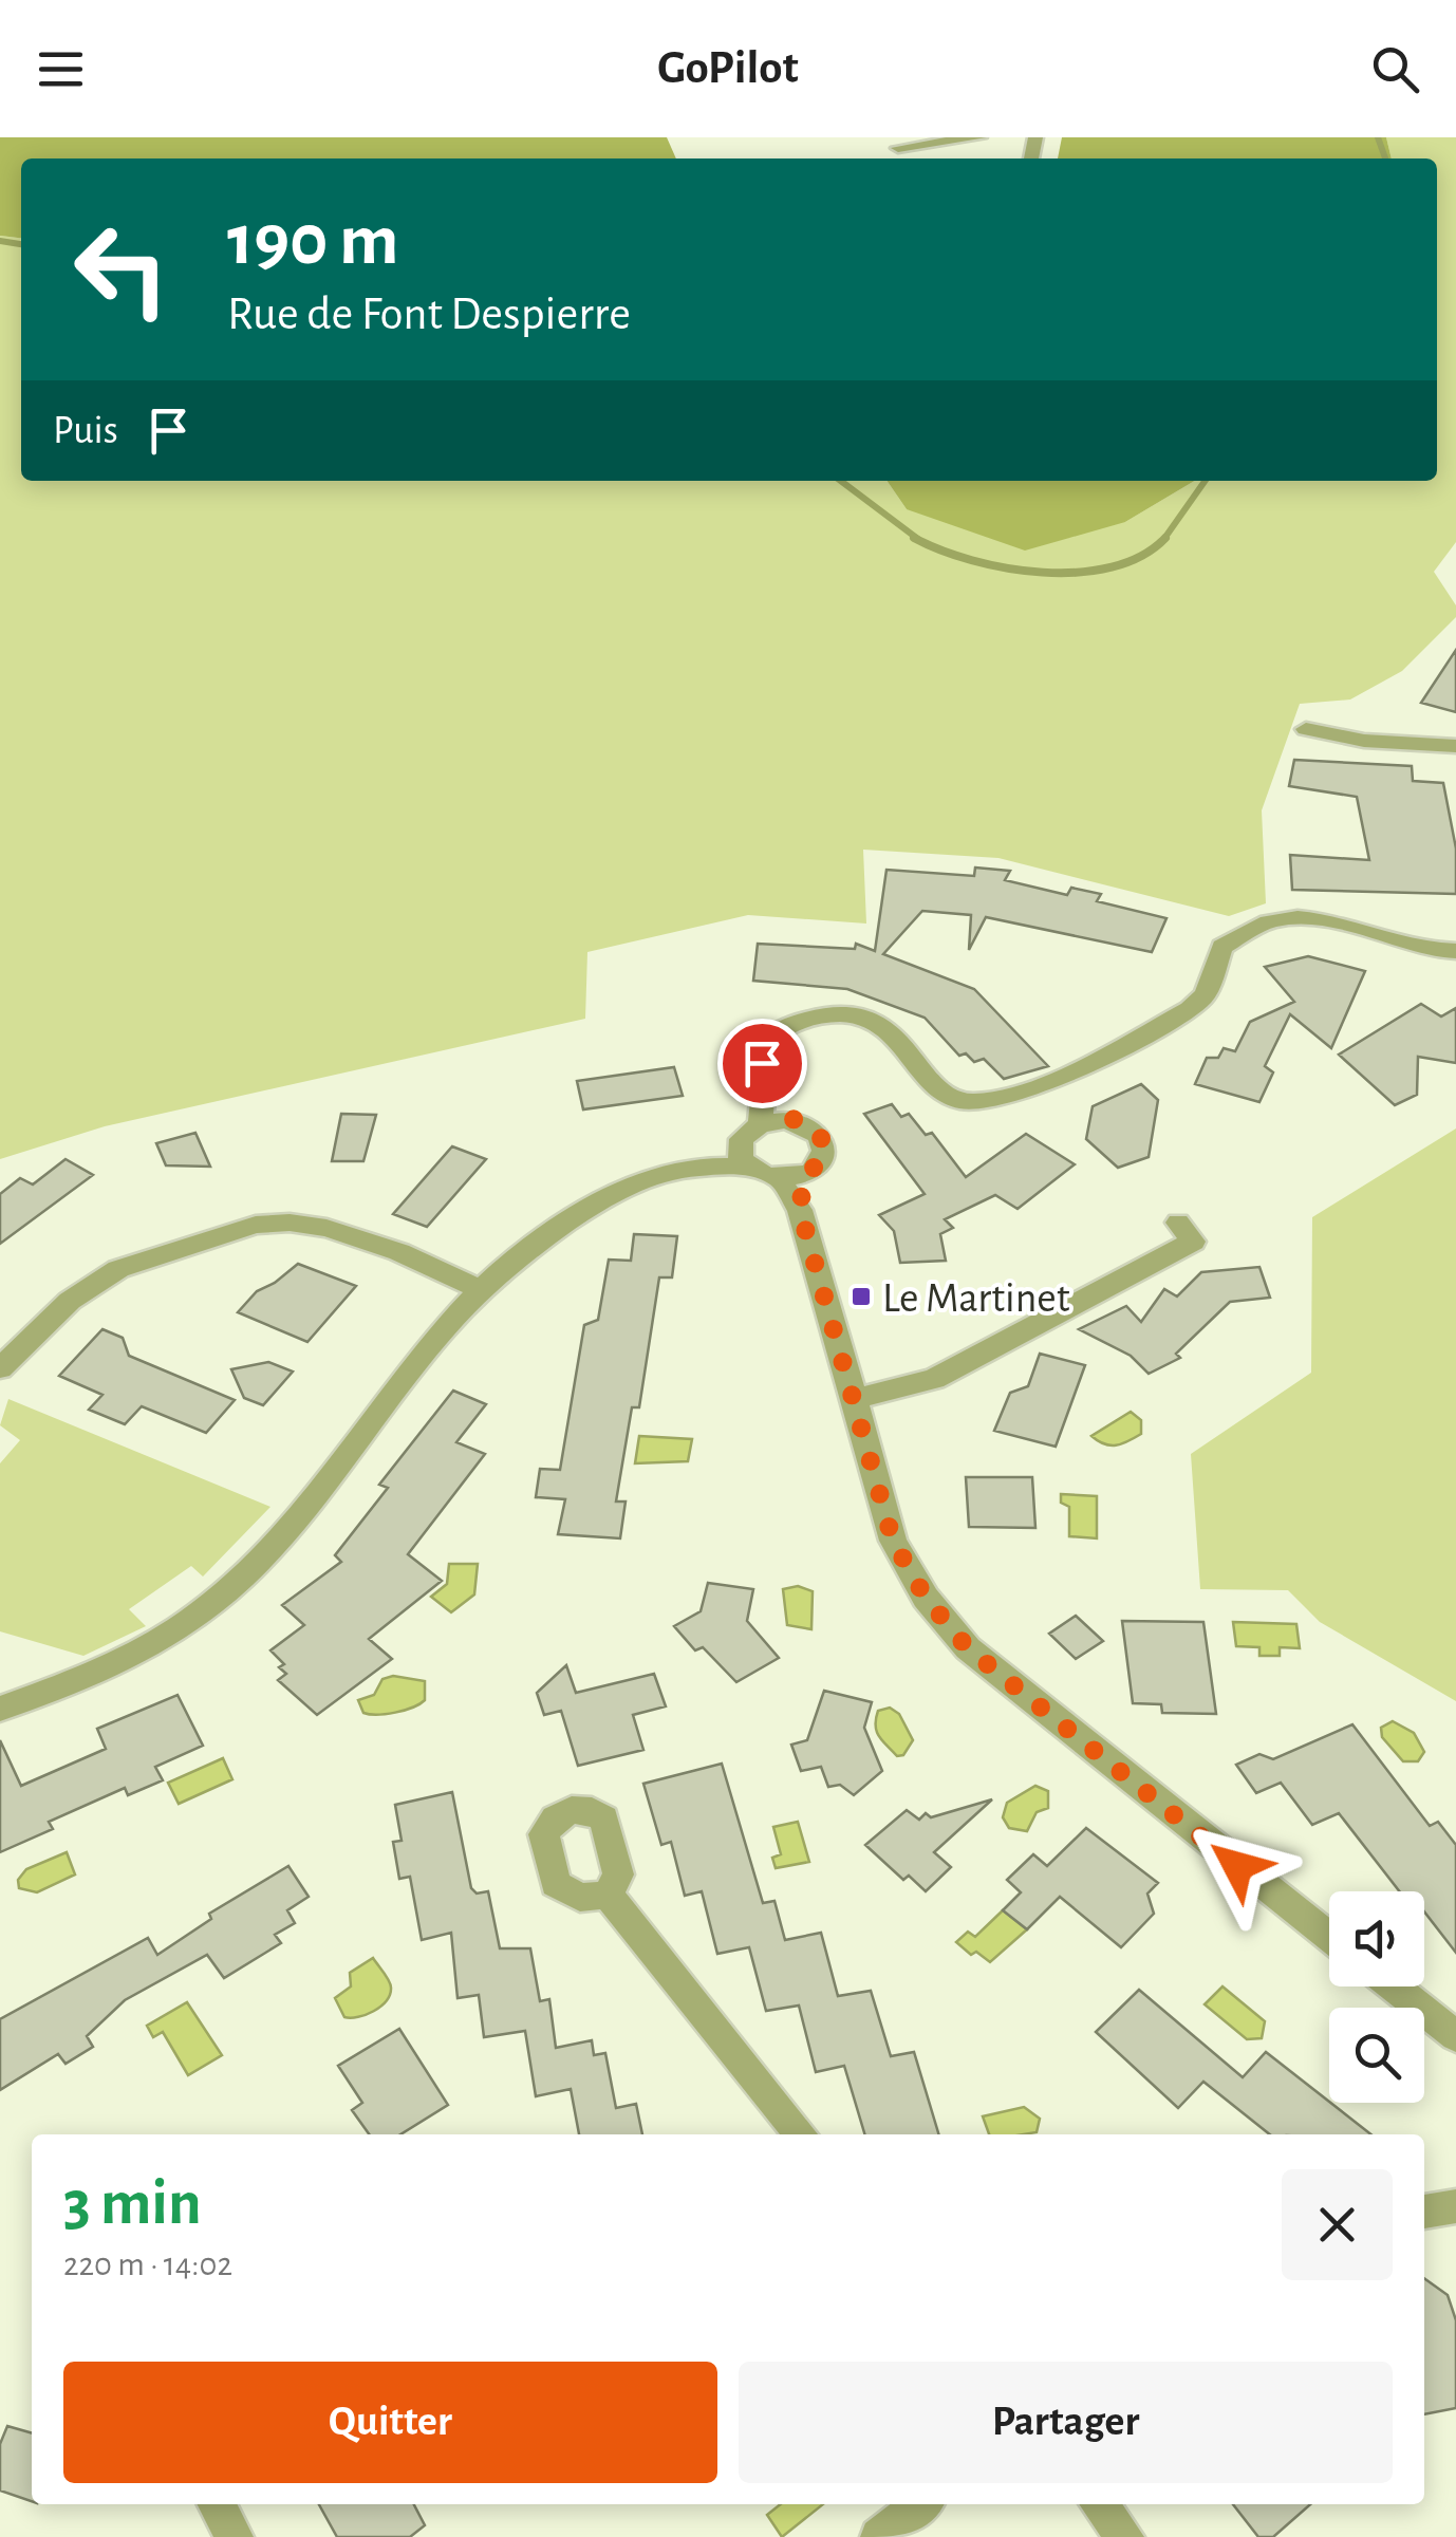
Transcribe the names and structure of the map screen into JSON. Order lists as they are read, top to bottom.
{
  "places": {
    "transit": ["Le Martinet"]
  },
  "page": {
    "header": "GoPilot",
    "turn": ["190 m", "Rue de Font Despierre"],
    "then": "Puis",
    "heading": ["3 min", "220 m · 14:02"],
    "buttons": ["Quitter", "Partager"]
  }
}
